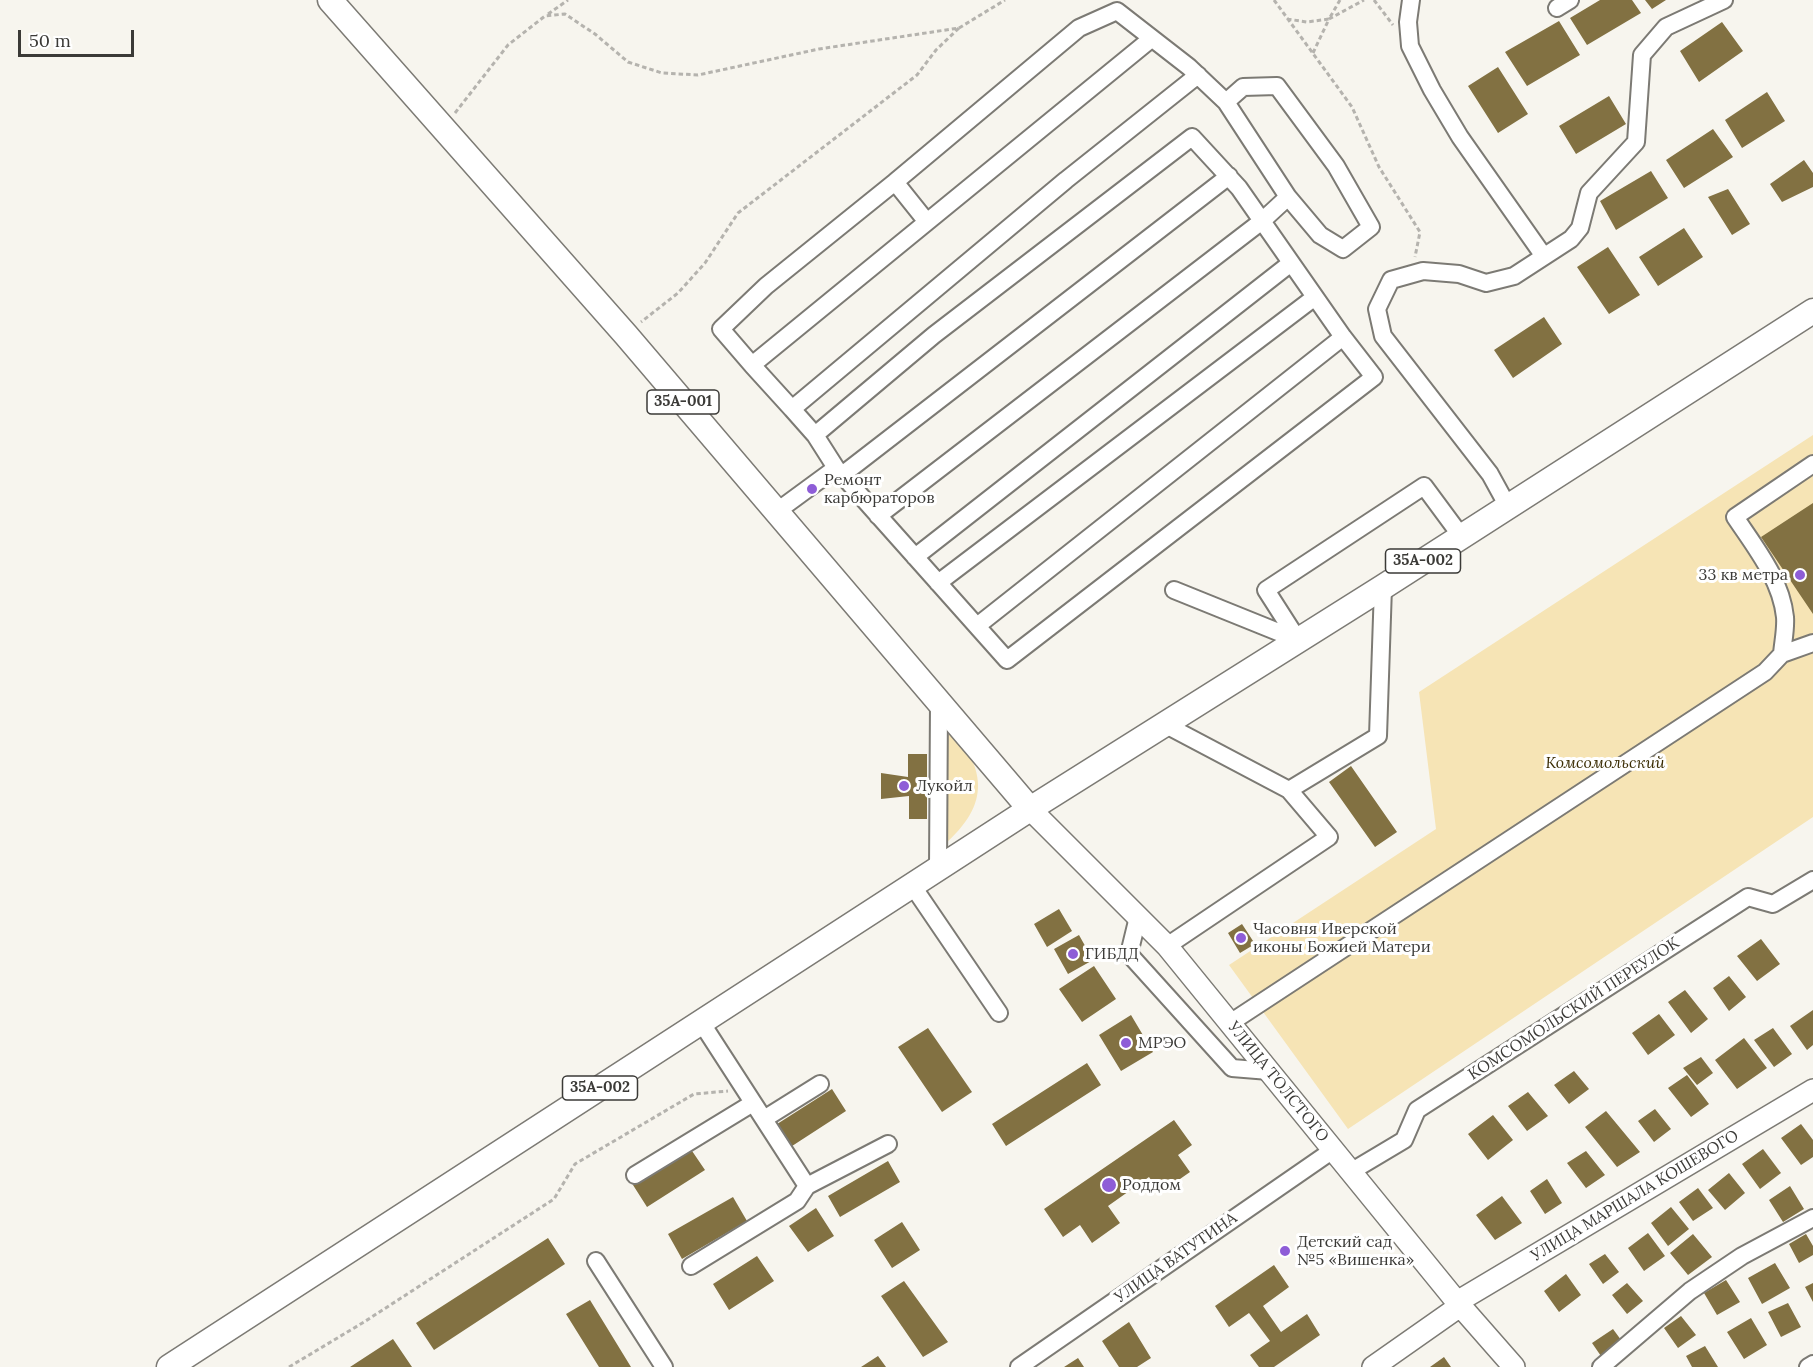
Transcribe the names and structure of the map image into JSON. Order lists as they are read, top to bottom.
{
  "streets": {
    "highway": ["35А-001", "35А-002"],
    "main road": ["УЛИЦА ТОЛСТОГО", "УЛИЦА МАРШАЛА КОШЕВОГО"],
    "street": ["КОМСОМОЛЬСКИЙ ПЕРЕУЛОК", "УЛИЦА ВАТУТИНА"]
  },
  "crossings": [
    ["35А-001", "35А-002"],
    ["35А-001", "УЛИЦА ТОЛСТОГО"],
    ["35А-002", "УЛИЦА ТОЛСТОГО"],
    ["КОМСОМОЛЬСКИЙ ПЕРЕУЛОК", "УЛИЦА ТОЛСТОГО"],
    ["УЛИЦА ТОЛСТОГО", "УЛИЦА МАРШАЛА КОШЕВОГО"],
    ["УЛИЦА ТОЛСТОГО", "УЛИЦА ВАТУТИНА"]
  ],
  "parks": ["Комсомольский"],
  "places": [
    "Ремонт карбюраторов",
    "33 кв метра",
    "Лукойл",
    "Часовня Иверской иконы Божией Матери",
    "ГИБДД",
    "МРЭО",
    "Роддом",
    "Детский сад №5 «Вишенка»"
  ],
  "scale_bar": "50 m"
}
